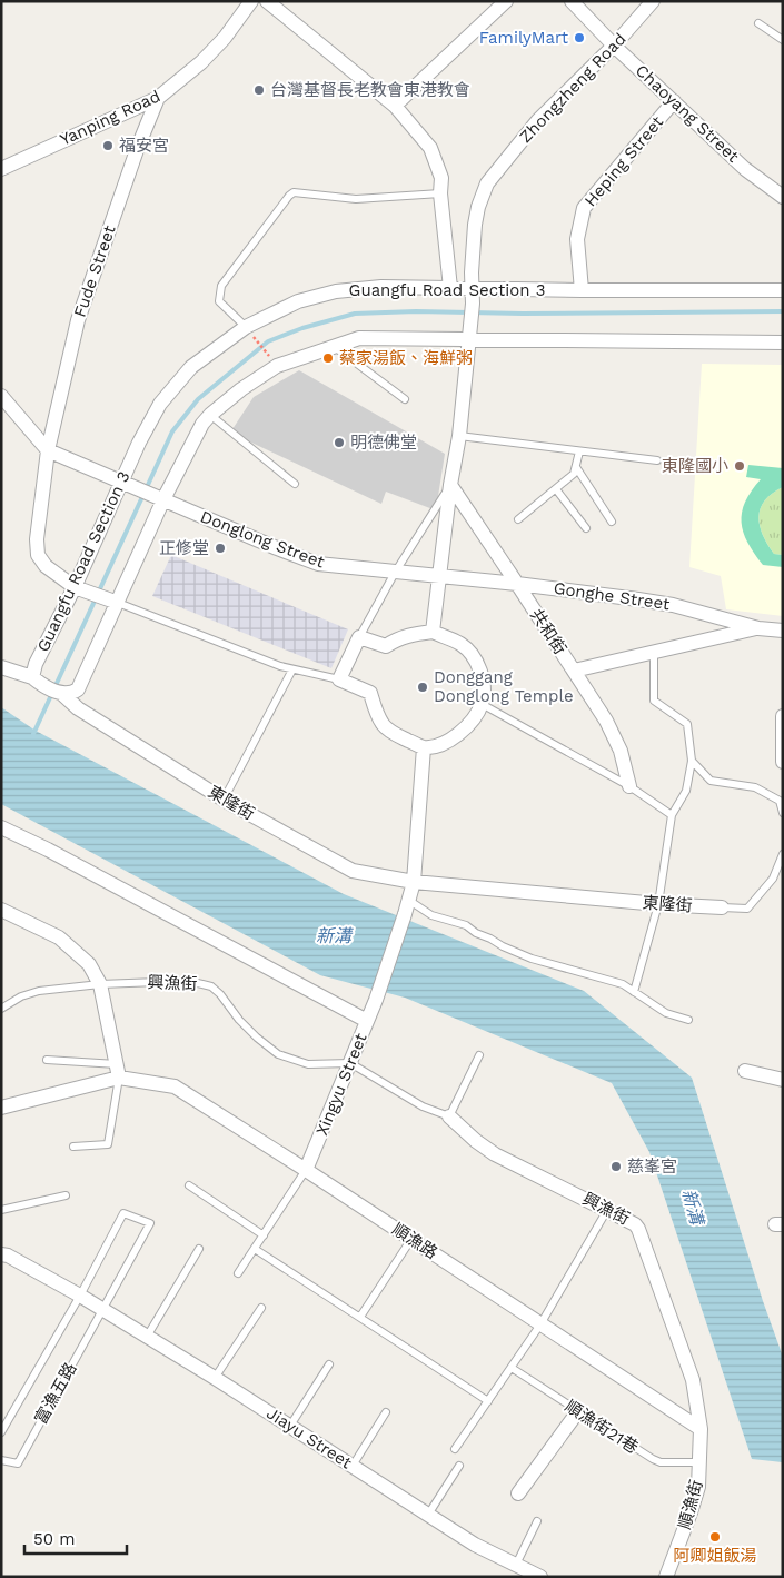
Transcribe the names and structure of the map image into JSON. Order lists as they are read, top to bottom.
{
  "streets": {
    "street": [
      "Zhongzheng Road",
      "Chaoyang Street",
      "Yanping Road",
      "Heping Street",
      "Fude Street",
      "Guangfu Road Section 3",
      "Donglong Street",
      "Gonghe Street",
      "共和街",
      "東隆街",
      "興漁街",
      "Xingyu Street",
      "順漁路",
      "Jiayu Street",
      "順漁街"
    ],
    "lane": ["富漁五路", "順漁街21巷"]
  },
  "crossings": [
    ["Zhongzheng Road", "Chaoyang Street"],
    ["Zhongzheng Road", "Guangfu Road Section 3"],
    ["Chaoyang Street", "Heping Street"],
    ["Yanping Road", "Fude Street"],
    ["Heping Street", "Guangfu Road Section 3"],
    ["Fude Street", "Guangfu Road Section 3"],
    ["Guangfu Road Section 3", "Donglong Street"],
    ["Guangfu Road Section 3", "東隆街"],
    ["Donglong Street", "Gonghe Street"],
    ["Gonghe Street", "共和街"],
    ["東隆街", "Xingyu Street"],
    ["興漁街", "Xingyu Street"],
    ["興漁街", "順漁路"],
    ["興漁街", "順漁街"],
    ["Xingyu Street", "順漁路"],
    ["順漁路", "順漁街"],
    ["富漁五路", "Jiayu Street"],
    ["順漁街21巷", "順漁街"]
  ],
  "water": ["新溝"],
  "places": [
    "FamilyMart",
    "台灣基督長老教會東港教會",
    "福安宮",
    "蔡家湯飯、海鮮粥",
    "明德佛堂",
    "東隆國小",
    "正修堂",
    "Donggang Donglong Temple",
    "慈峯宮",
    "阿卿姐飯湯"
  ],
  "scale_bar": "50 m"
}
